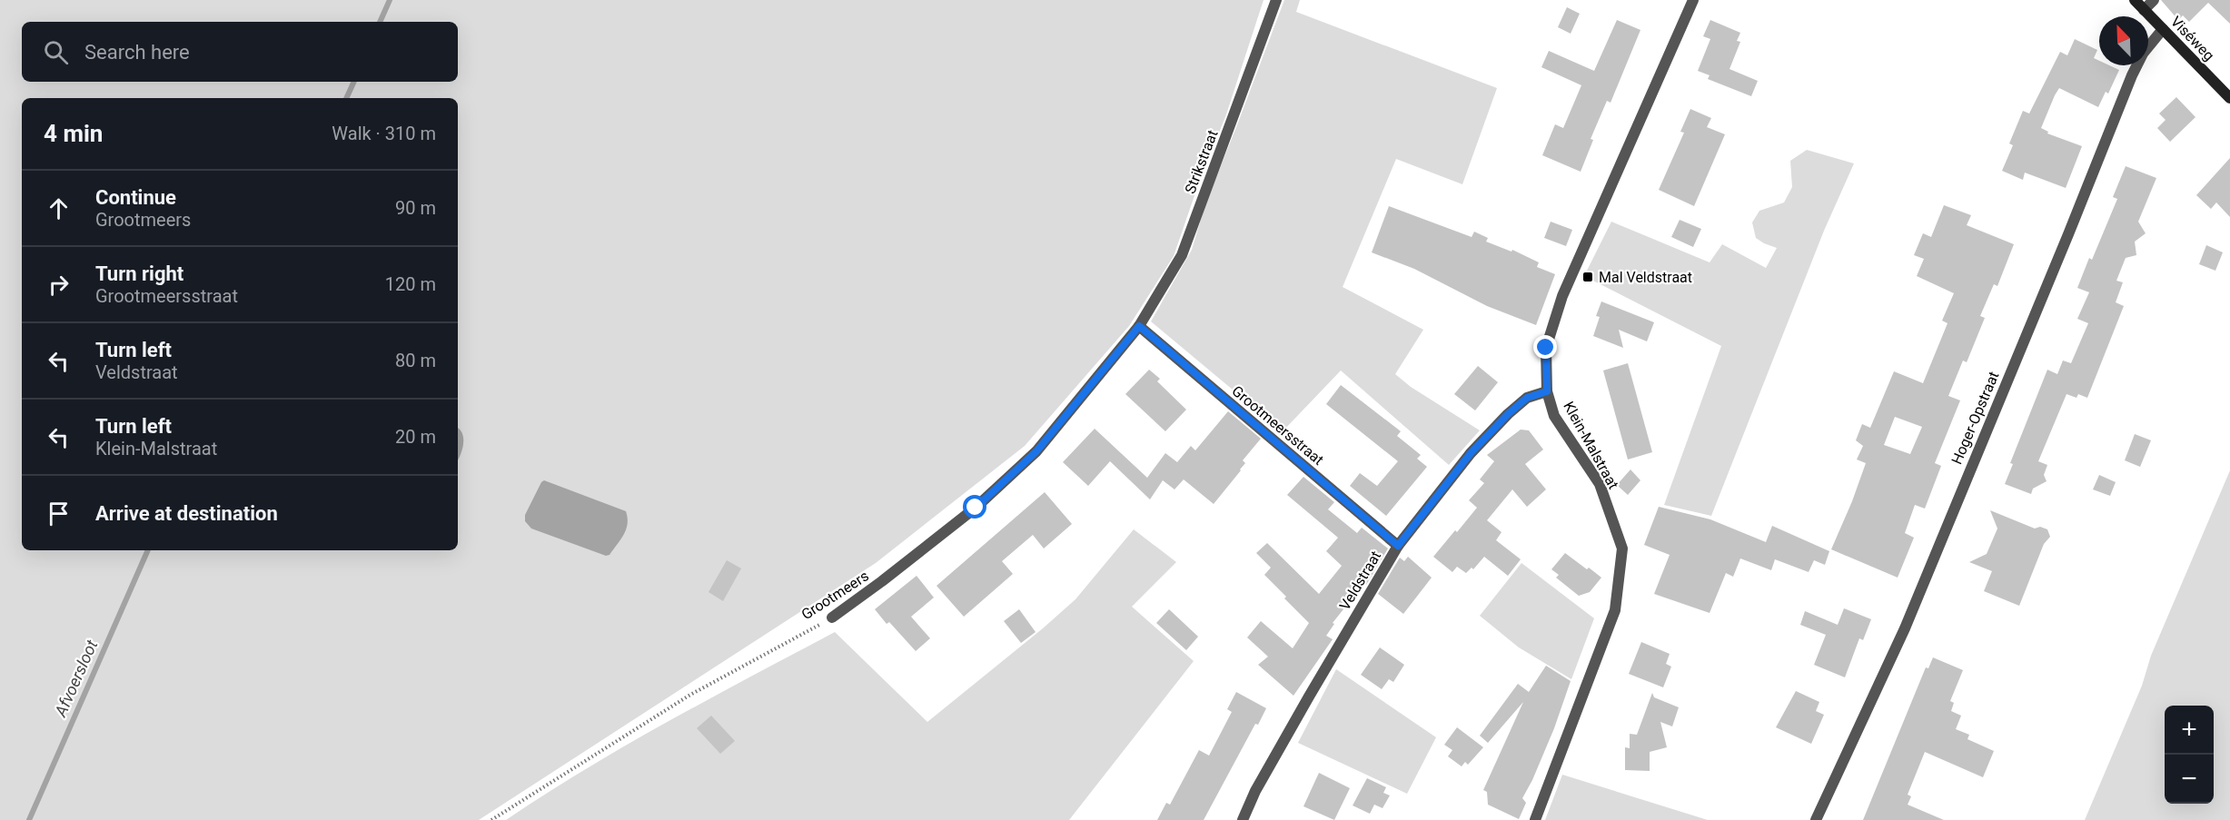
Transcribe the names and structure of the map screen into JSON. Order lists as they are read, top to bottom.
{
  "streets": {
    "main road": ["Viséweg"],
    "street": [
      "Strikstraat",
      "Hoger-Opstraat",
      "Grootmeersstraat",
      "Klein-Malstraat",
      "Veldstraat",
      "Grootmeers"
    ]
  },
  "crossings": [
    ["Viséweg", "Hoger-Opstraat"],
    ["Strikstraat", "Grootmeersstraat"],
    ["Strikstraat", "Grootmeers"],
    ["Grootmeersstraat", "Veldstraat"],
    ["Grootmeersstraat", "Grootmeers"],
    ["Klein-Malstraat", "Veldstraat"]
  ],
  "water": ["Afvoersloot"],
  "places": {
    "transit": ["Mal Veldstraat"]
  },
  "north": "top left",
  "page": {
    "search": "Search here",
    "heading": ["4 min", "Walk · 310 m"],
    "list": [
      ["Continue", "Grootmeers", "90 m"],
      ["Turn right", "Grootmeersstraat", "120 m"],
      ["Turn left", "Veldstraat", "80 m"],
      ["Turn left", "Klein-Malstraat", "20 m"],
      "Arrive at destination"
    ],
    "map_buttons": ["+", "−"]
  }
}
